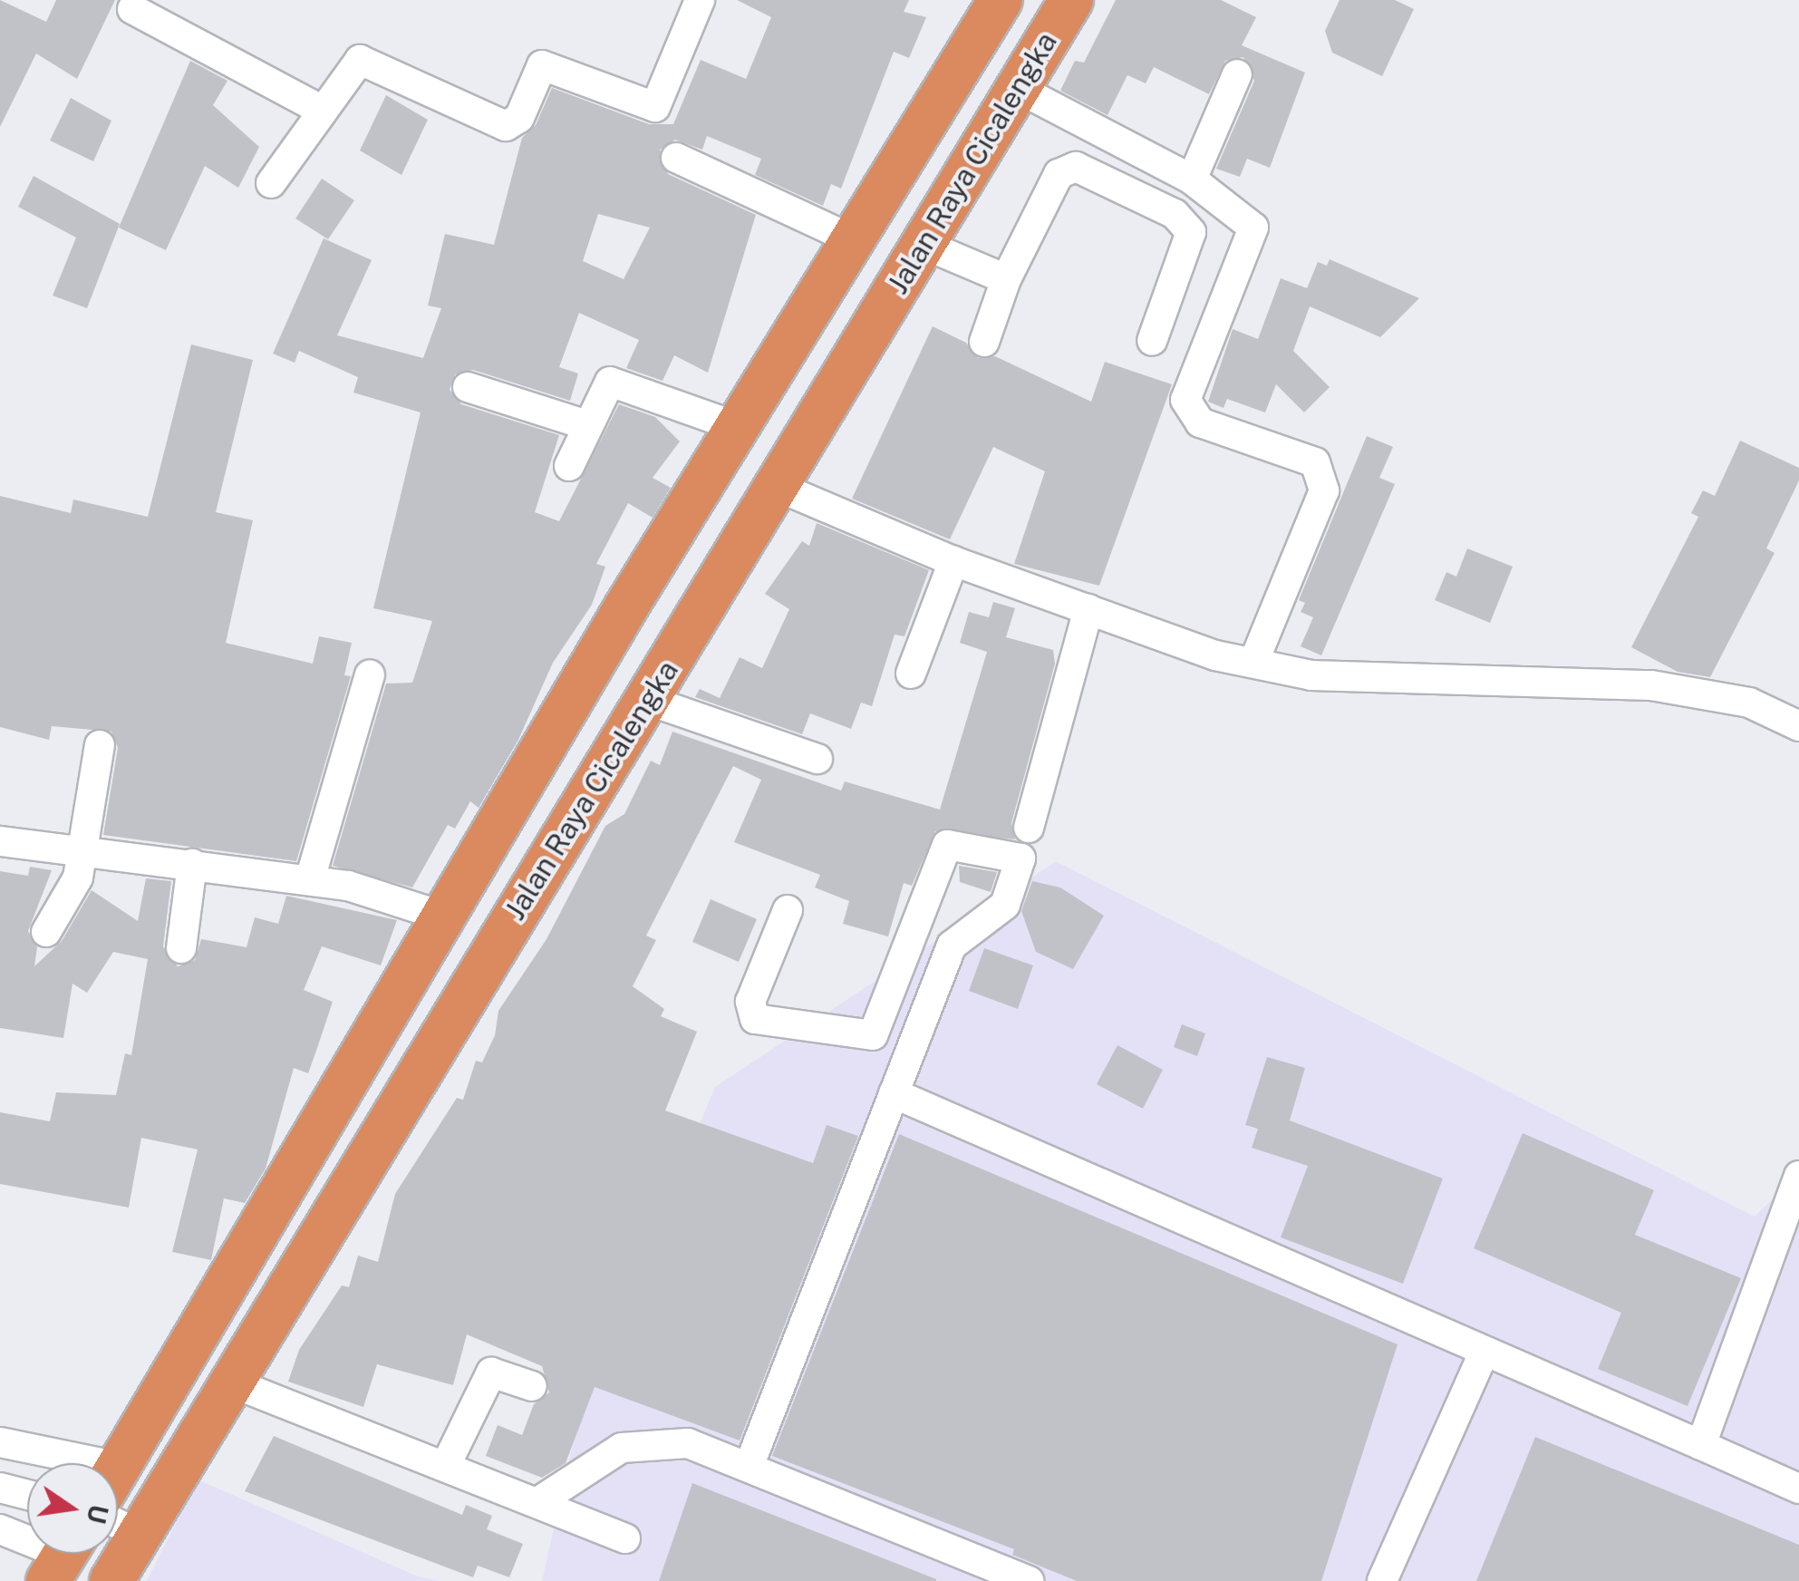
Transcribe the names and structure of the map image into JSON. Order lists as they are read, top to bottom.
{
  "streets": {
    "highway": ["Jalan Raya Cicalengka"]
  },
  "north": "right"
}
